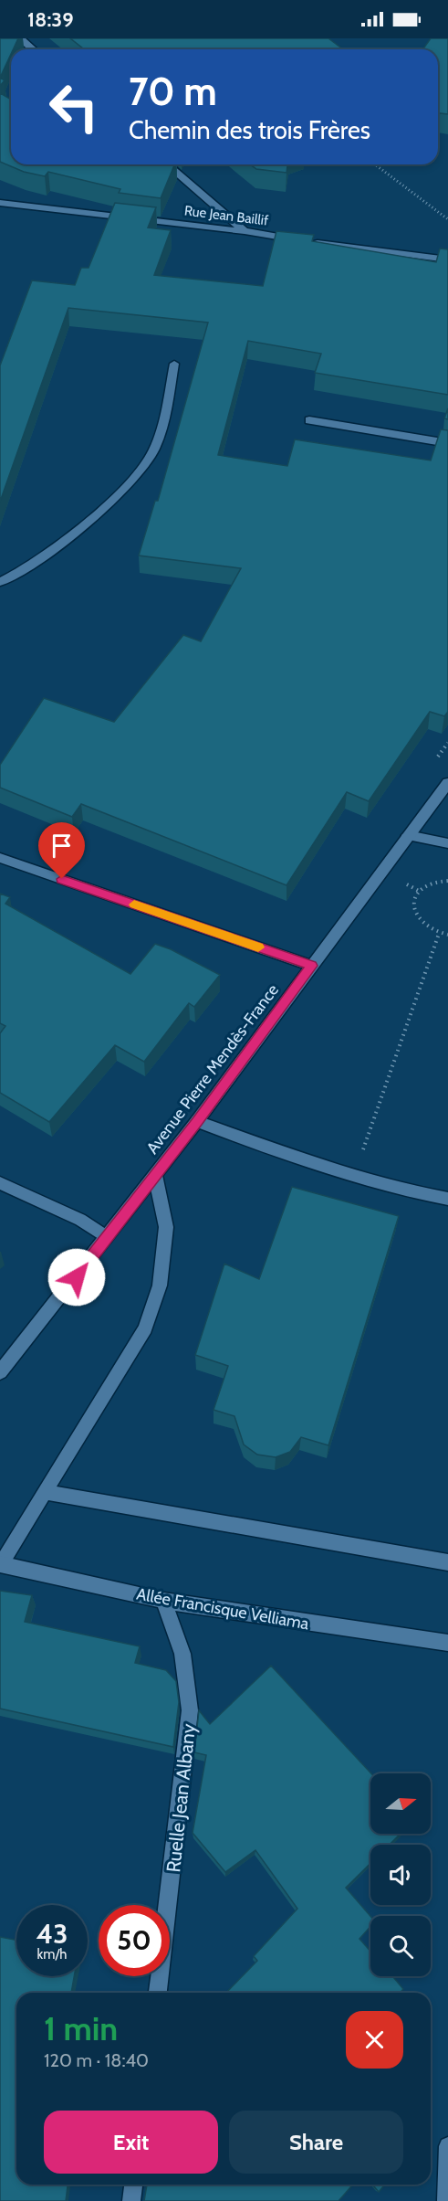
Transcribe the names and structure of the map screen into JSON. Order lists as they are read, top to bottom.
{
  "streets": {
    "street": [
      "Rue Jean Baillif",
      "Avenue Pierre Mendès-France",
      "Allée Francisque Velliama",
      "Ruelle Jean Albany"
    ]
  },
  "crossings": [
    ["Allée Francisque Velliama", "Ruelle Jean Albany"]
  ],
  "north": "right",
  "page": {
    "status": "18:39",
    "turn": ["70 m", "Chemin des trois Frères"],
    "speed": "43 km/h",
    "limit": "50",
    "heading": ["1 min", "120 m · 18:40"],
    "buttons": ["Exit", "Share"]
  }
}
